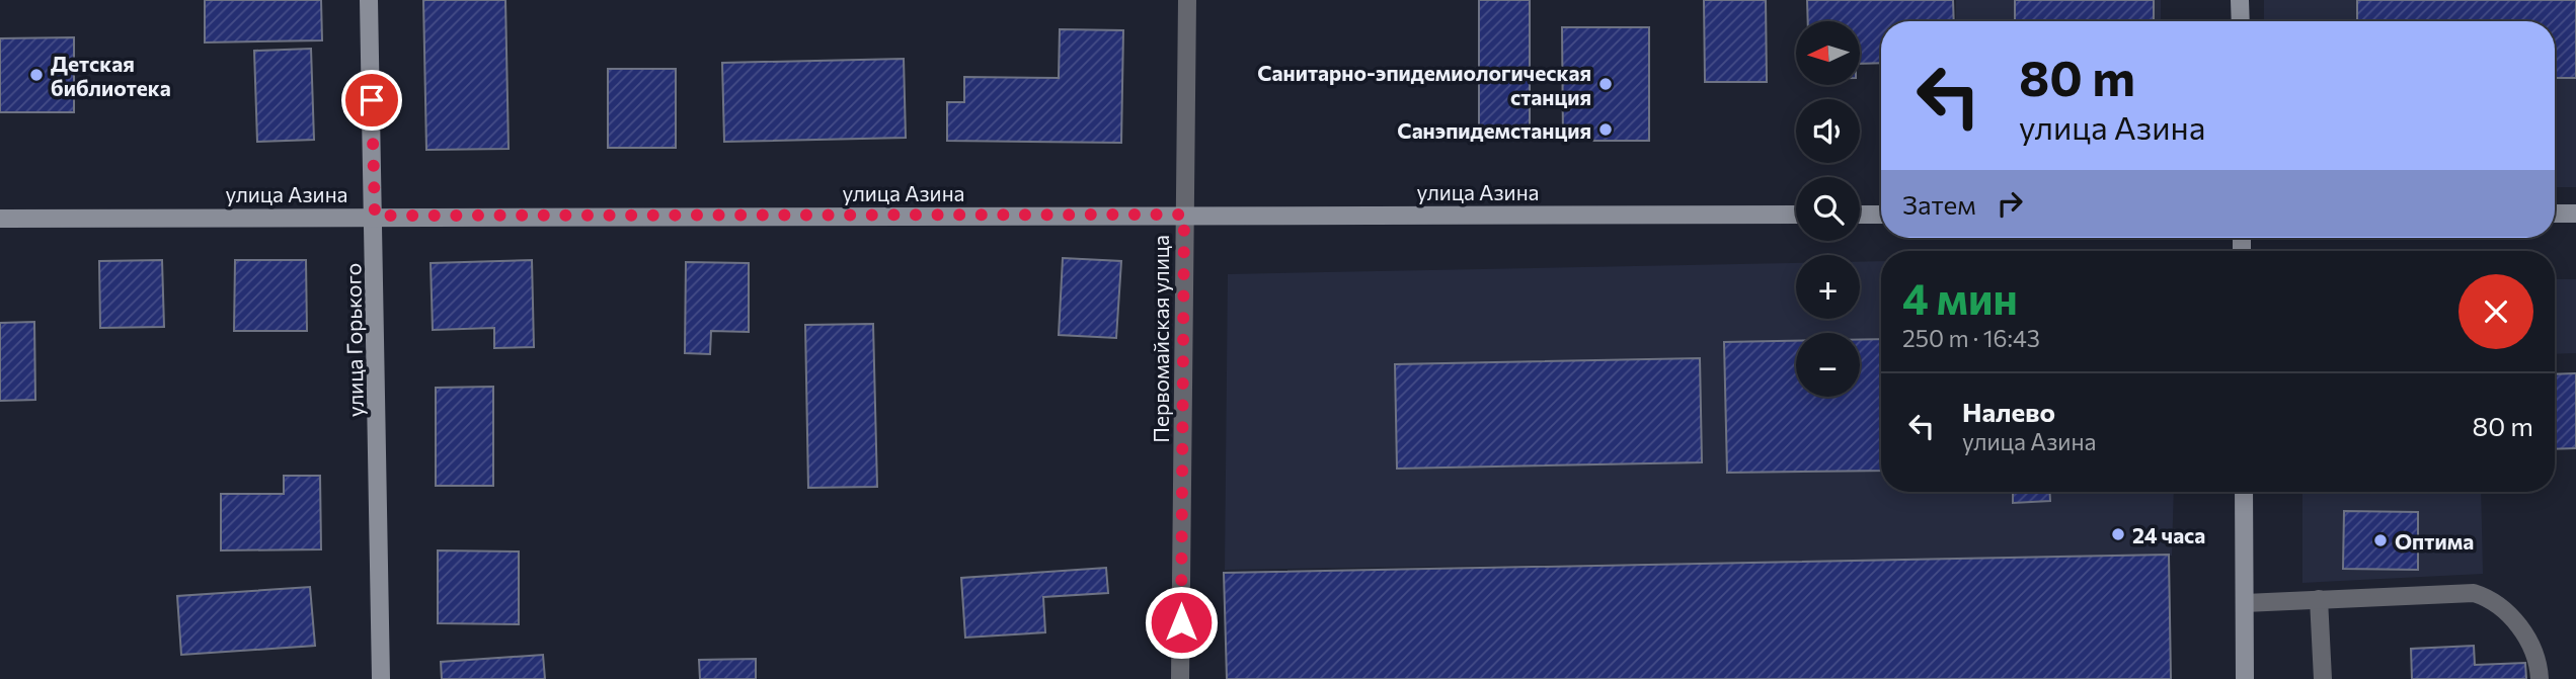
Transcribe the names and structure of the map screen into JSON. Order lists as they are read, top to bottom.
{
  "streets": {
    "main road": ["улица Азина", "улица Горького"],
    "street": ["Первомайская улица"]
  },
  "crossings": [
    ["улица Азина", "Первомайская улица"],
    ["улица Азина", "улица Горького"]
  ],
  "places": [
    "Детская библиотека",
    "Санитарно-эпидемиологическая станция",
    "Санэпидемстанция",
    "24 часа",
    "Оптима"
  ],
  "north": "left",
  "page": {
    "map_buttons": ["+", "−"],
    "turn": ["80 m", "улица Азина"],
    "then": "Затем",
    "heading": ["4 мин", "250 m · 16:43"],
    "list": [
      {
        "name": "Налево",
        "note": "улица Азина",
        "value": "80 m"
      }
    ]
  }
}
